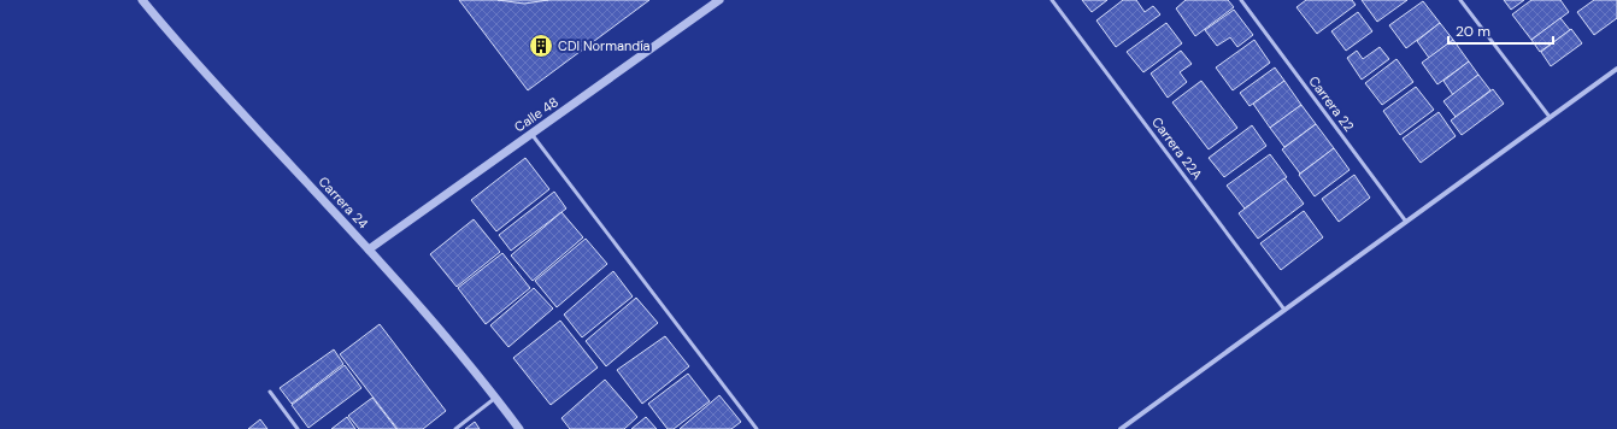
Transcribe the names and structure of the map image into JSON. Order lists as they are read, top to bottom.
{
  "streets": {
    "street": ["Calle 48", "Carrera 24"],
    "lane": ["Carrera 22", "Carrera 22A"]
  },
  "crossings": [
    ["Calle 48", "Carrera 24"]
  ],
  "places": {
    "building": ["CDI Normandía"]
  },
  "scale_bar": "20 m"
}
